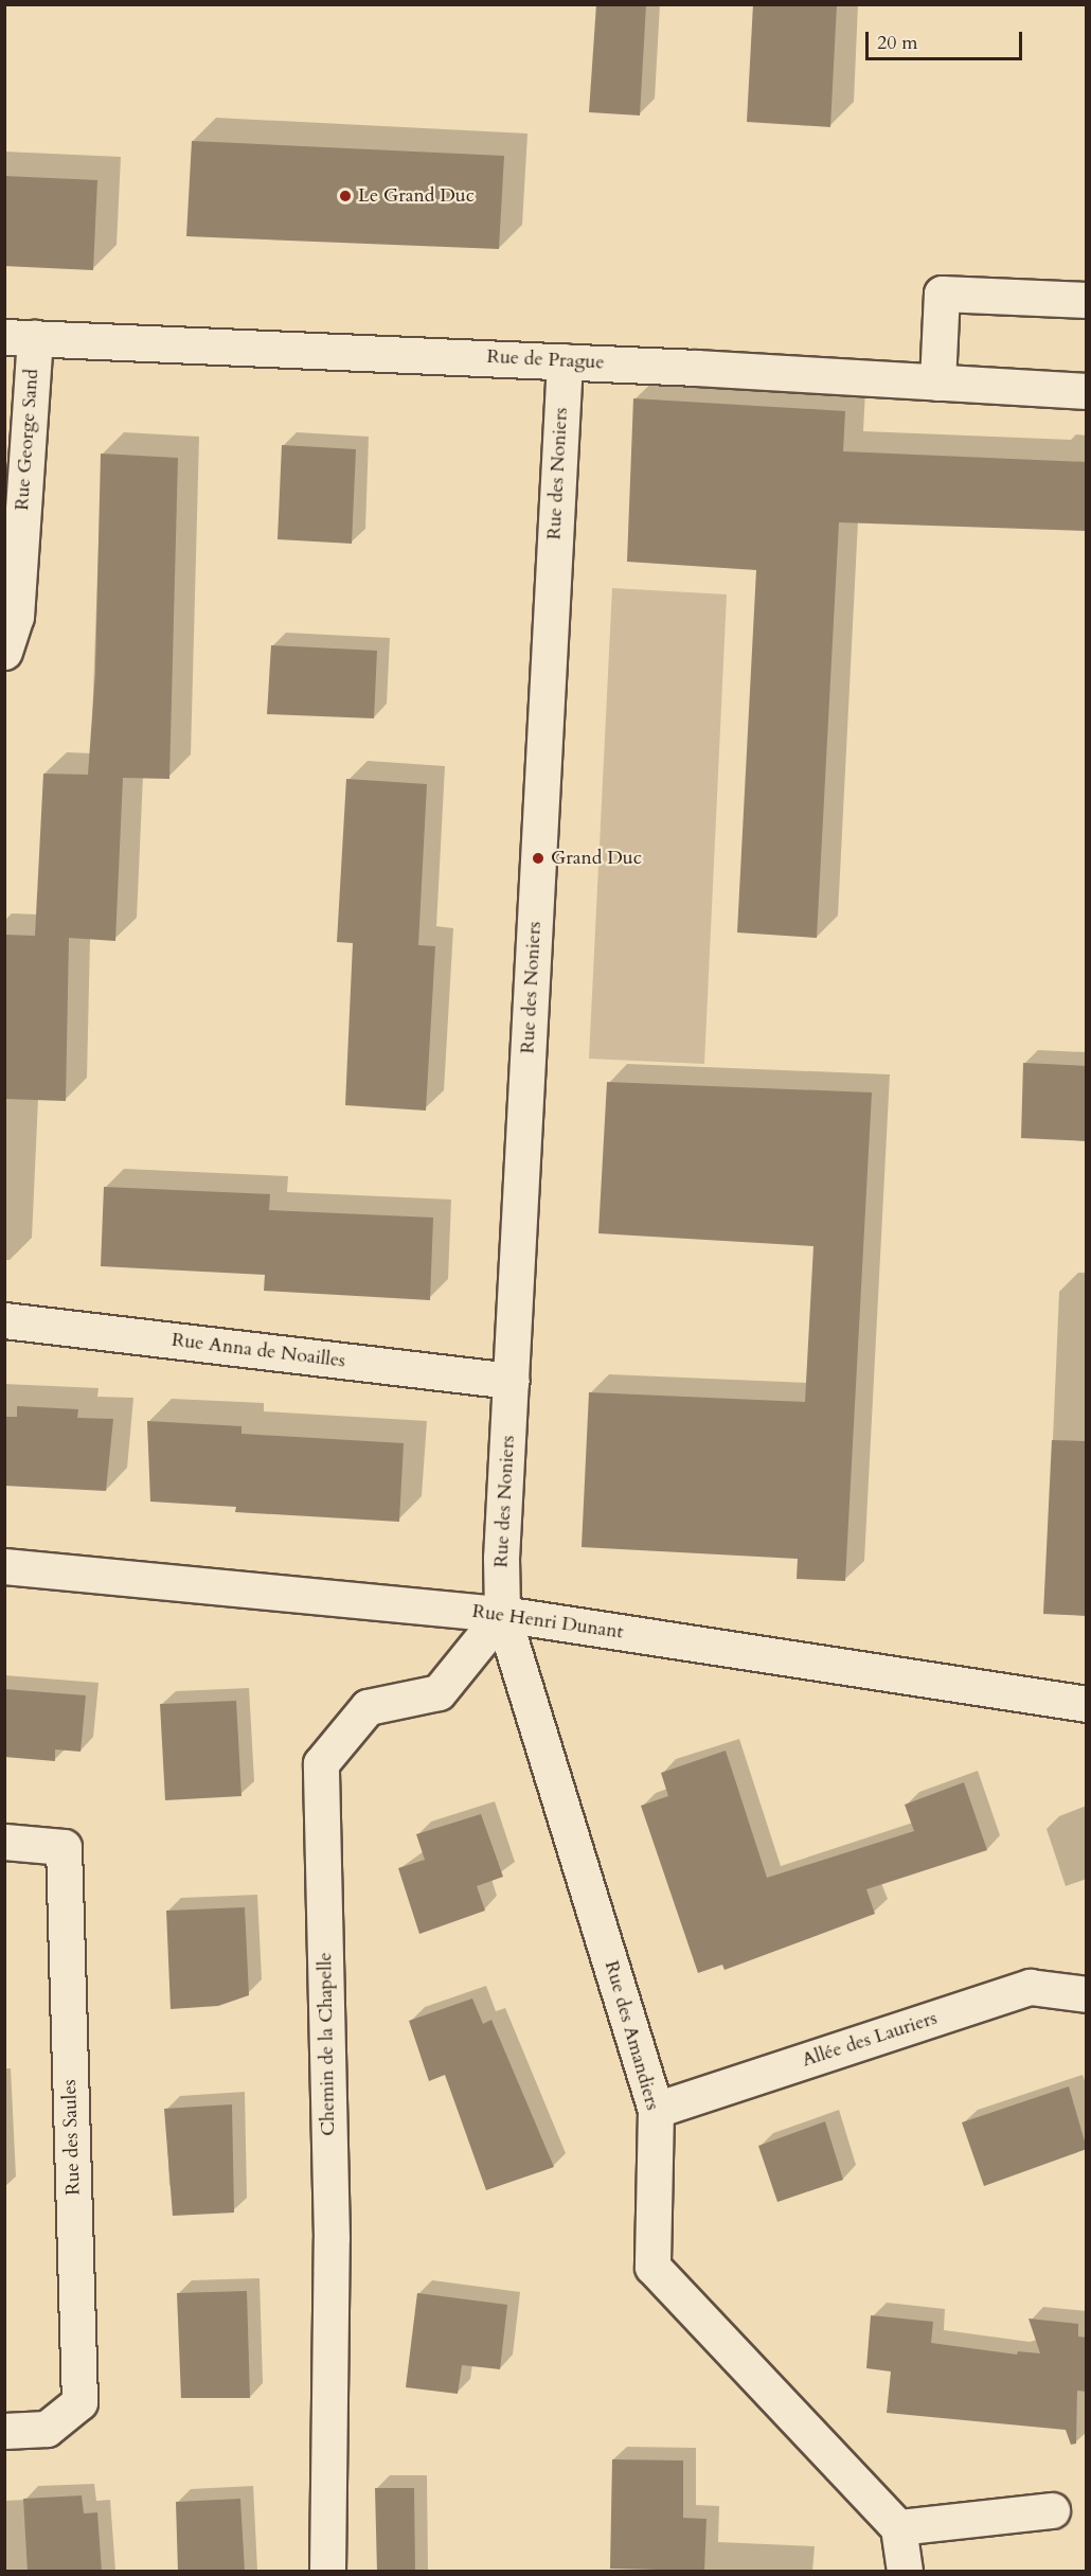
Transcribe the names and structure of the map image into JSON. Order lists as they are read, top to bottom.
{
  "streets": {
    "street": [
      "Rue de Prague",
      "Rue George Sand",
      "Rue des Noniers",
      "Rue Anna de Noailles",
      "Rue Henri Dunant",
      "Rue des Amandiers",
      "Allée des Lauriers",
      "Chemin de la Chapelle",
      "Rue des Saules"
    ]
  },
  "crossings": [
    ["Rue de Prague", "Rue George Sand"],
    ["Rue de Prague", "Rue des Noniers"],
    ["Rue des Noniers", "Rue Anna de Noailles"],
    ["Rue des Noniers", "Rue Henri Dunant"],
    ["Rue des Noniers", "Rue des Amandiers"],
    ["Rue des Noniers", "Chemin de la Chapelle"],
    ["Rue Henri Dunant", "Rue des Amandiers"],
    ["Rue Henri Dunant", "Chemin de la Chapelle"],
    ["Rue des Amandiers", "Allée des Lauriers"],
    ["Rue des Amandiers", "Chemin de la Chapelle"]
  ],
  "places": ["Le Grand Duc", "Grand Duc"],
  "scale_bar": "20 m"
}
